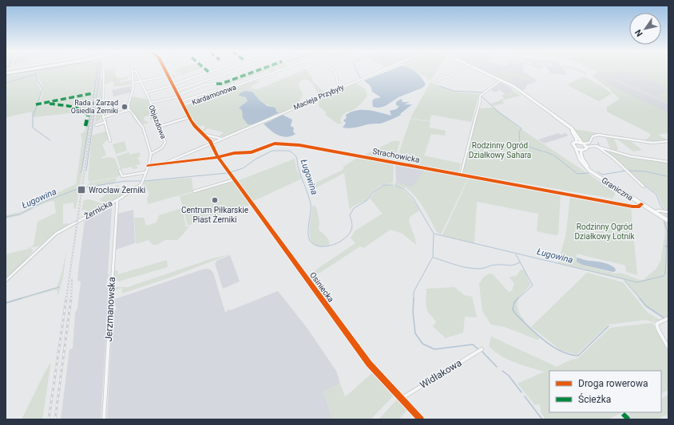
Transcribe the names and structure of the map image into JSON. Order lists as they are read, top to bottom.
{
  "streets": {
    "main road": ["Graniczna"],
    "street": [
      "Kardamonowa",
      "Macieja Przybyły",
      "Objazdowa",
      "Strachowicka",
      "Żernicka",
      "Osiniecka",
      "Jerzmanowska",
      "Widłakowa"
    ]
  },
  "crossings": [
    ["Kardamonowa", "Osiniecka"],
    ["Macieja Przybyły", "Strachowicka"],
    ["Macieja Przybyły", "Osiniecka"],
    ["Objazdowa", "Żernicka"],
    ["Strachowicka", "Graniczna"],
    ["Strachowicka", "Żernicka"],
    ["Strachowicka", "Osiniecka"],
    ["Żernicka", "Jerzmanowska"],
    ["Osiniecka", "Widłakowa"]
  ],
  "water": ["Ługowina"],
  "parks": ["Rodzinny Ogród Działkowy Sahara", "Rodzinny Ogród Działkowy Lotnik"],
  "places": {
    "other": ["Rada i Zarząd Osiedla Żerniki", "Centrum Piłkarskie Piast Żerniki"],
    "transit": ["Wrocław Żerniki"]
  },
  "legend": ["Droga rowerowa", "Ścieżka"],
  "north": "bottom left"
}
